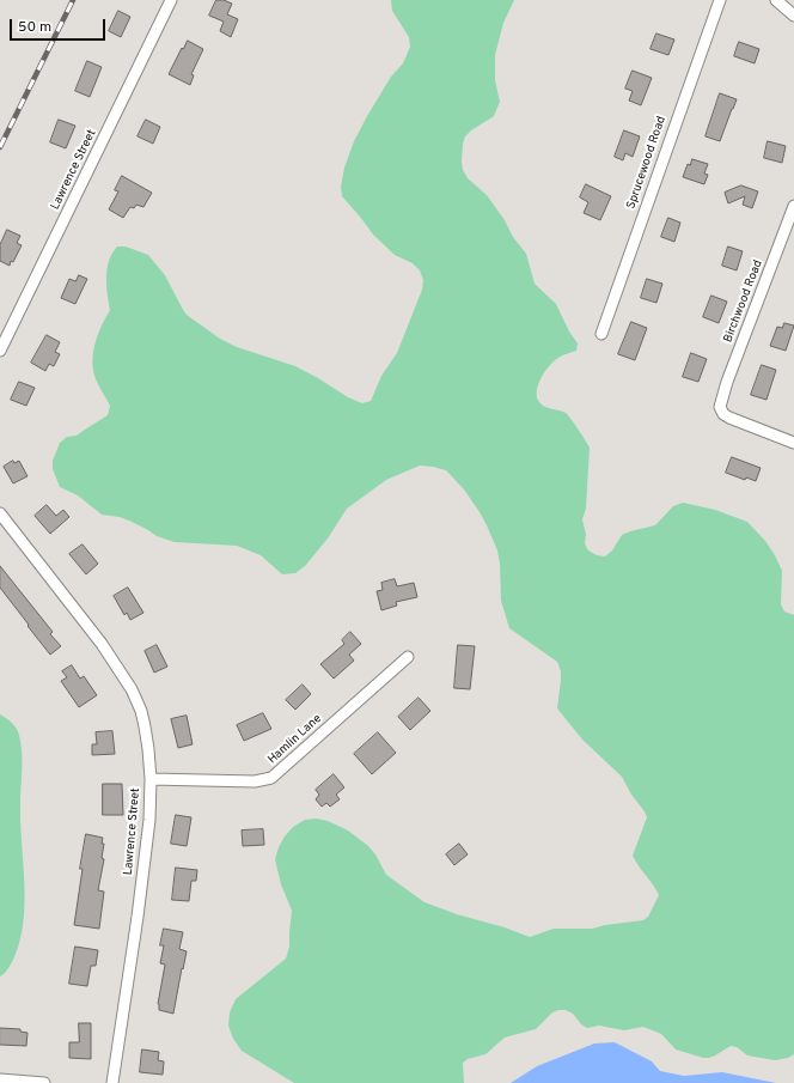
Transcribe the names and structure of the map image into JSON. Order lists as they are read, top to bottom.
{
  "streets": {
    "street": [
      "Sprucewood Road",
      "Lawrence Street",
      "Birchwood Road",
      "Hamlin Lane"
    ]
  },
  "crossings": [
    ["Lawrence Street", "Hamlin Lane"]
  ],
  "scale_bar": "50 m"
}
